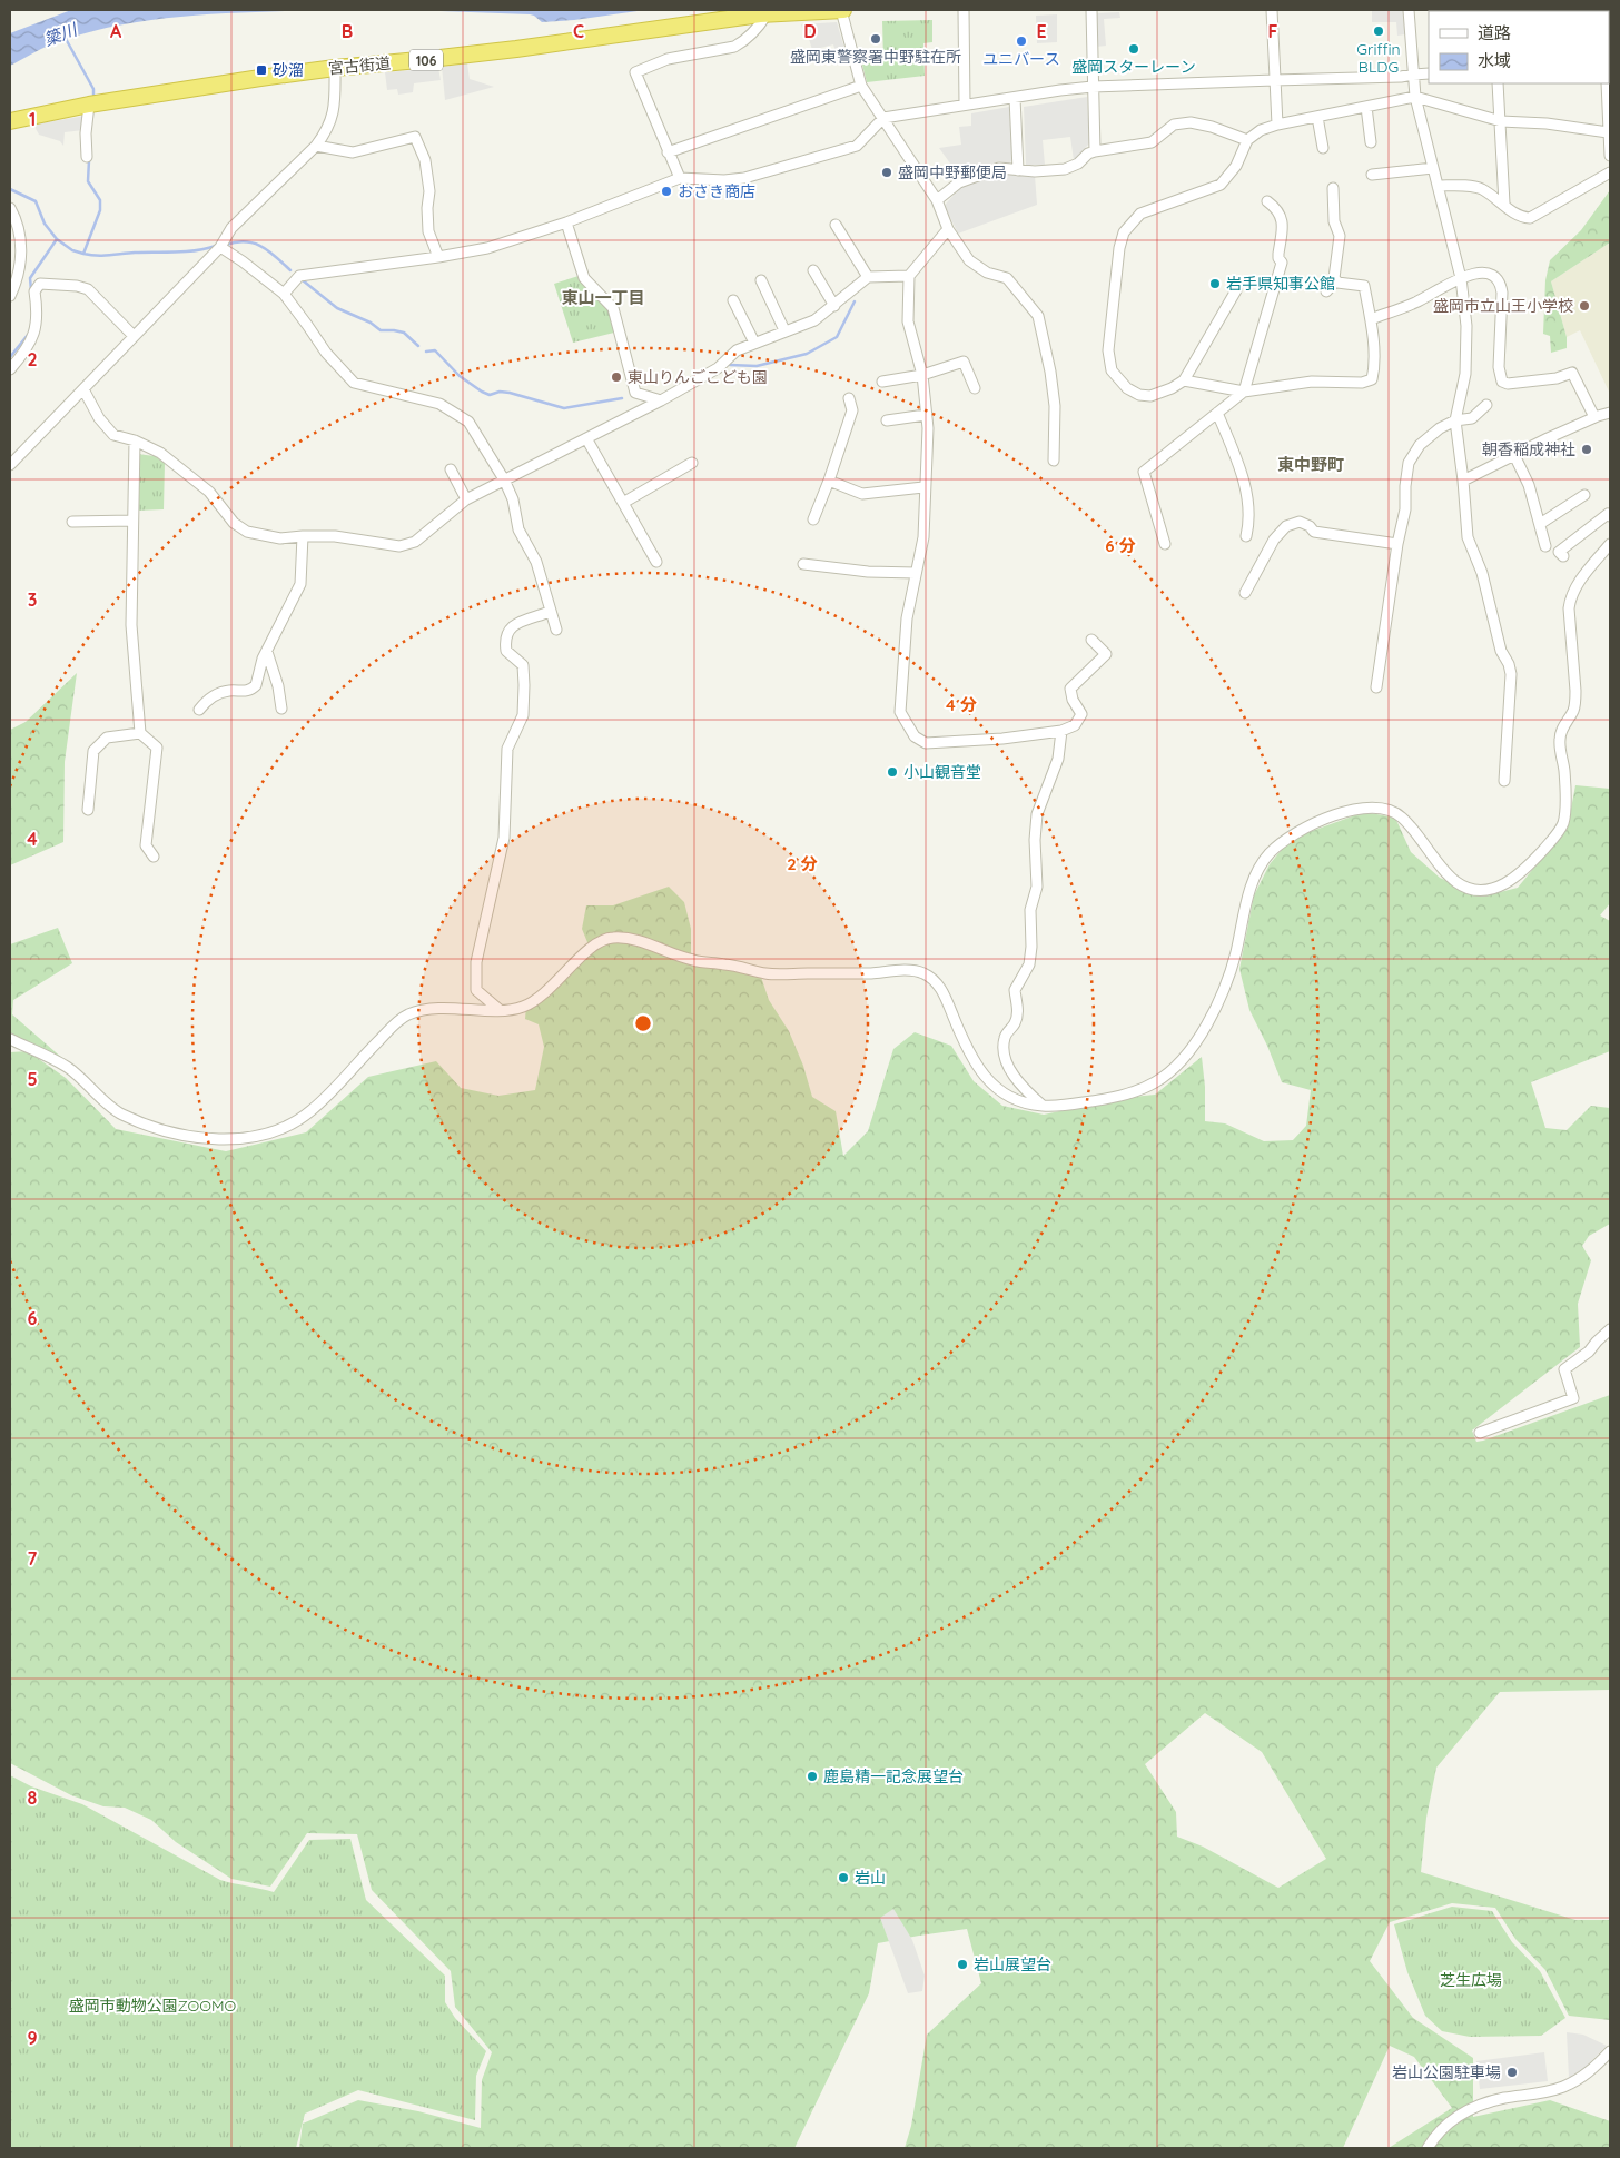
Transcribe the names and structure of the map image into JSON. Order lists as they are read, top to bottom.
{
  "streets": {
    "highway": ["106", "宮古街道"]
  },
  "districts": ["東山一丁目", "東中野町"],
  "water": ["簗川"],
  "parks": ["芝生広場", "盛岡市動物公園ZOOMO"],
  "places": {
    "other": [
      "Griffin BLDG",
      "盛岡東警察署中野駐在所",
      "ユニバース",
      "盛岡スターレーン",
      "盛岡中野郵便局",
      "おさき商店",
      "岩手県知事公館",
      "盛岡市立山王小学校",
      "東山りんごこども園",
      "朝香稲成神社",
      "小山観音堂",
      "鹿島精一記念展望台",
      "岩山",
      "岩山展望台",
      "岩山公園駐車場"
    ],
    "transit": ["砂溜"]
  },
  "legend": ["道路", "水域"],
  "grid": {
    "columns": [
      "A",
      "B",
      "C",
      "D",
      "E",
      "F"
    ],
    "rows": [
      "1",
      "2",
      "3",
      "4",
      "5",
      "6",
      "7",
      "8",
      "9"
    ]
  },
  "rings": ["6 分", "4 分", "2 分"]
}
